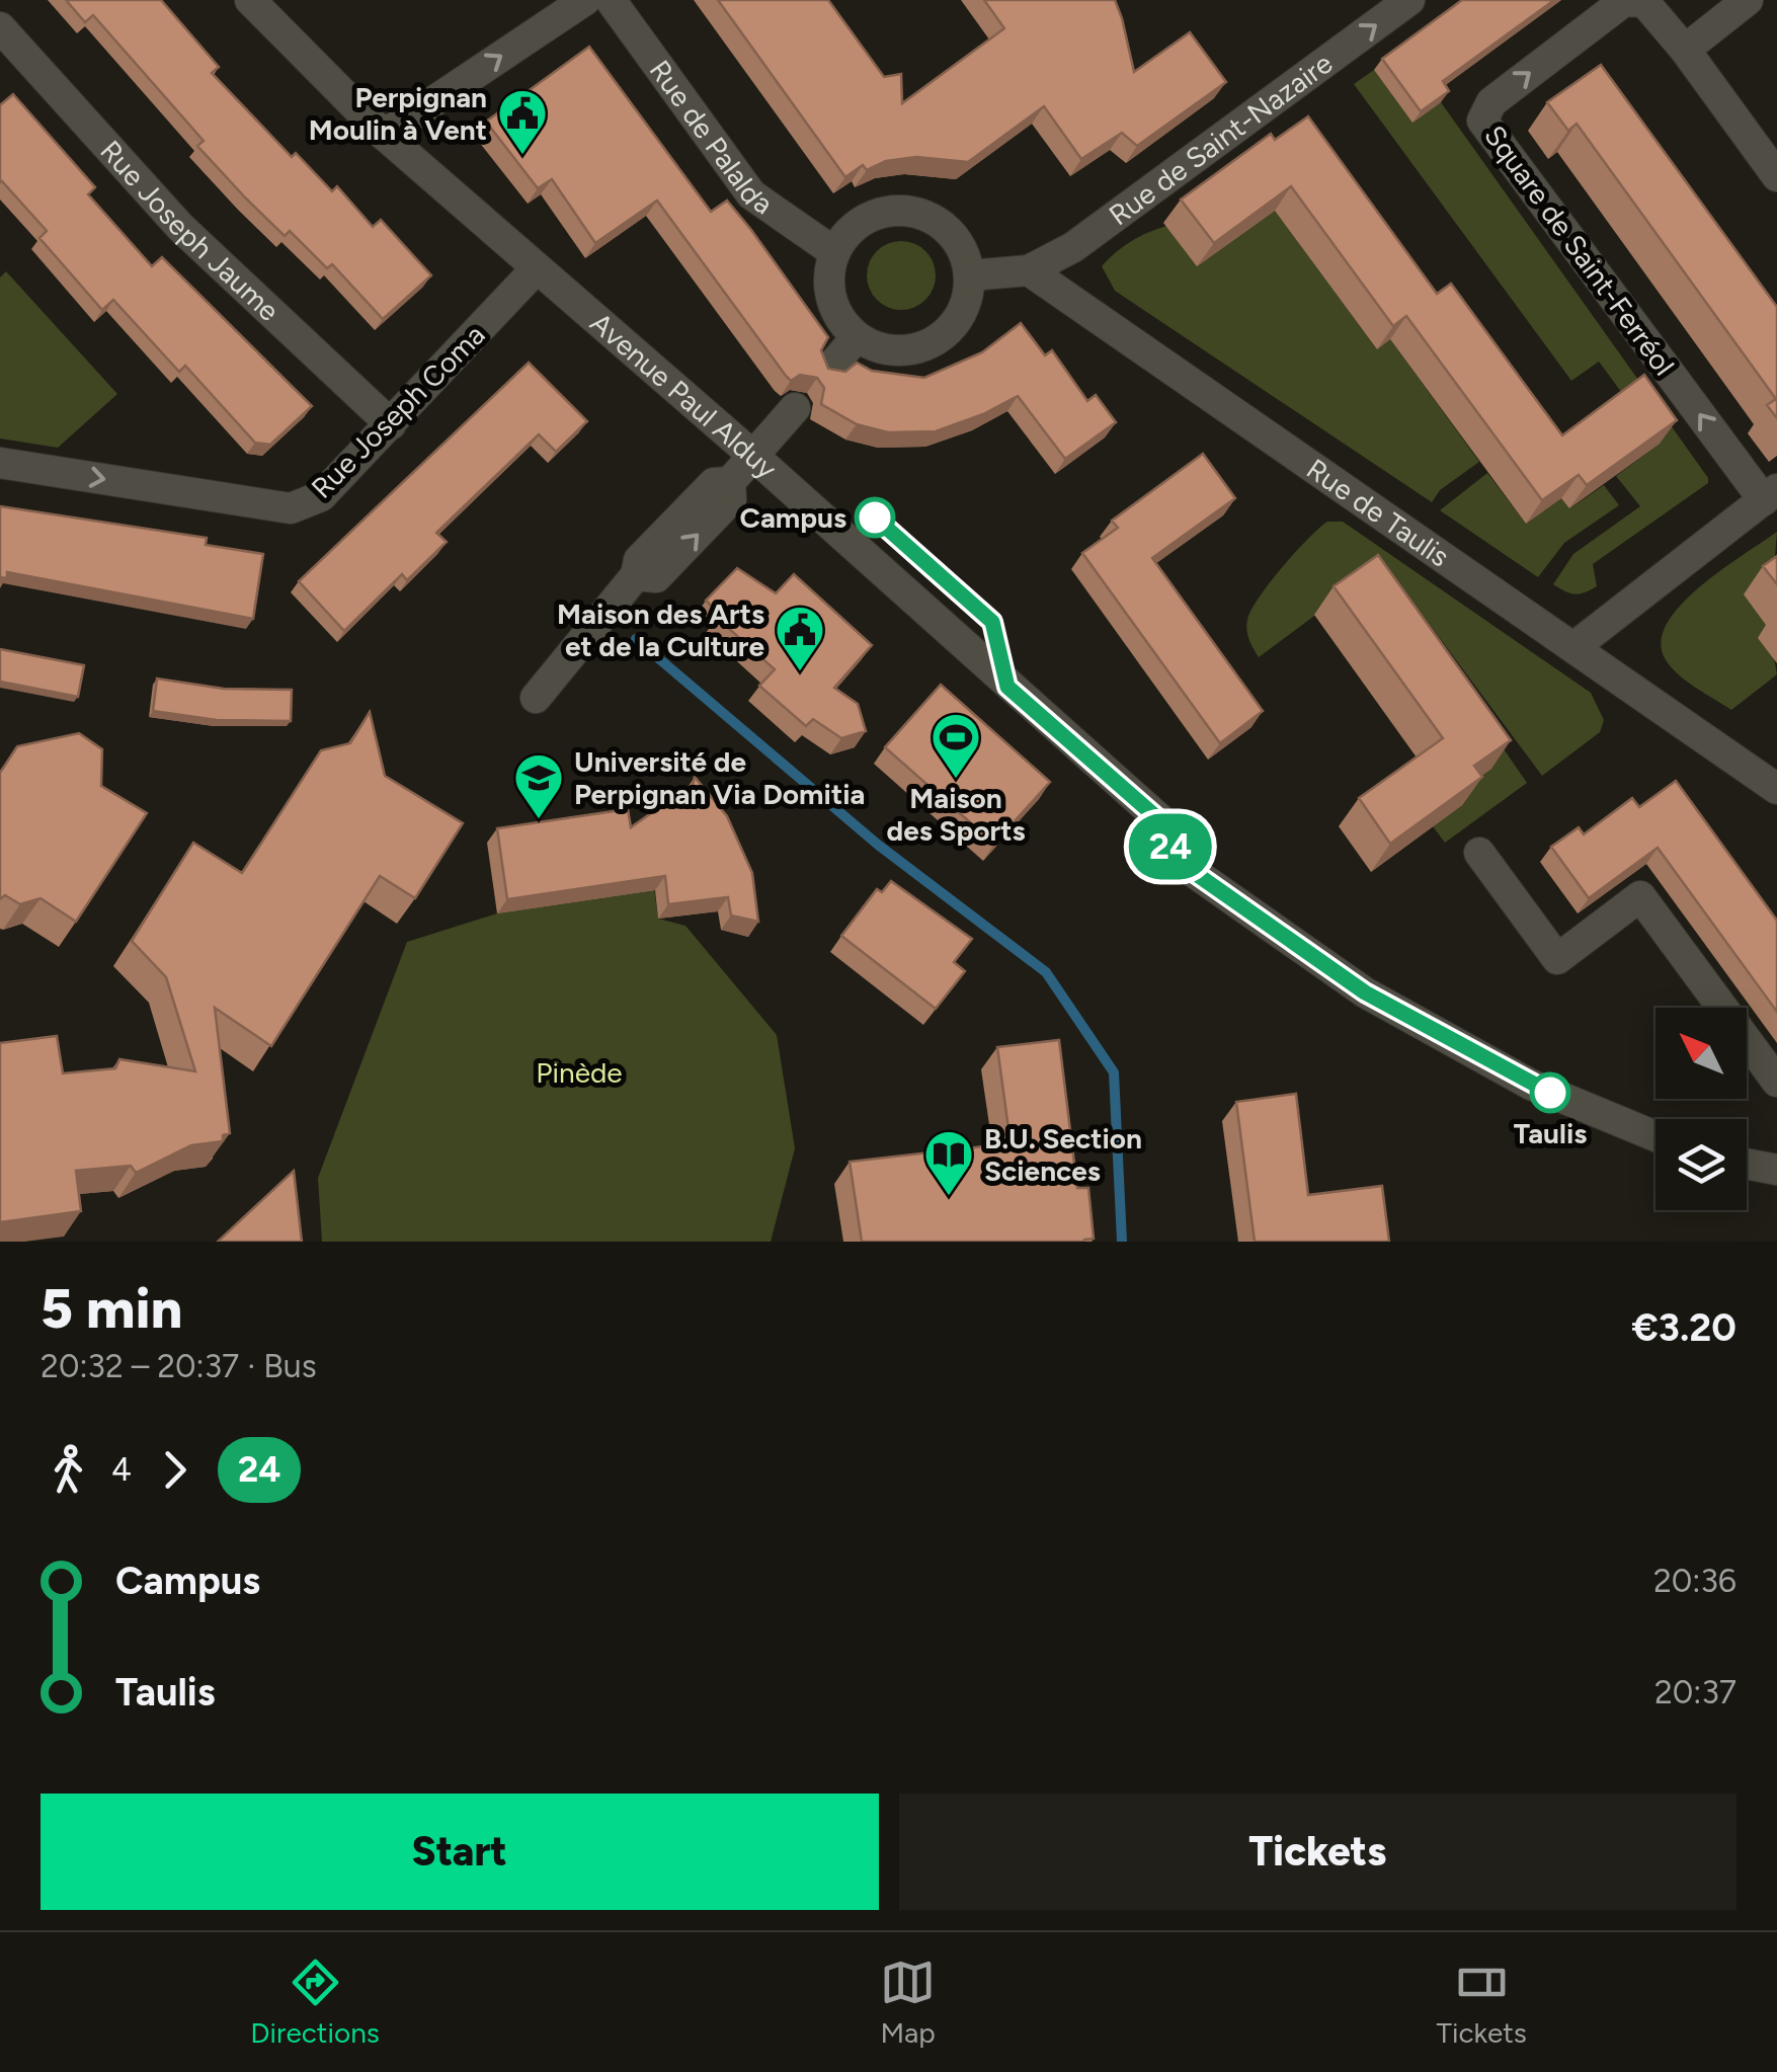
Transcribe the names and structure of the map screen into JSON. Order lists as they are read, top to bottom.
{
  "streets": {
    "street": [
      "Rue de Palalda",
      "Rue de Saint-Nazaire",
      "Rue Joseph Jaume",
      "Square de Saint-Ferréol",
      "Avenue Paul Alduy",
      "Rue Joseph Coma",
      "Rue de Taulis"
    ]
  },
  "crossings": [
    ["Rue de Saint-Nazaire", "Rue de Taulis"],
    ["Rue Joseph Jaume", "Rue Joseph Coma"],
    ["Avenue Paul Alduy", "Rue Joseph Coma"]
  ],
  "one_way": ["Rue de Saint-Nazaire", "Rue Joseph Coma"],
  "parks": ["Pinède"],
  "places": {
    "public building": ["Perpignan Moulin à Vent", "Maison des Arts et de la Culture"],
    "other": ["Campus", "Taulis"],
    "sports": ["Maison des Sports"],
    "school or university": ["Université de Perpignan Via Domitia"],
    "library": ["B.U. Section Sciences"]
  },
  "lines": ["bus line 24"],
  "north": "top left",
  "page": {
    "on_map": "24",
    "heading": ["5 min", "20:32 – 20:37 · Bus", "€3.20"],
    "legs": ["4", "24"],
    "list": [
      {
        "name": "Campus",
        "value": "20:36"
      },
      {
        "name": "Taulis",
        "value": "20:37"
      }
    ],
    "buttons": ["Start", "Tickets"],
    "tabs": ["Directions", "Map", "Tickets"]
  }
}
